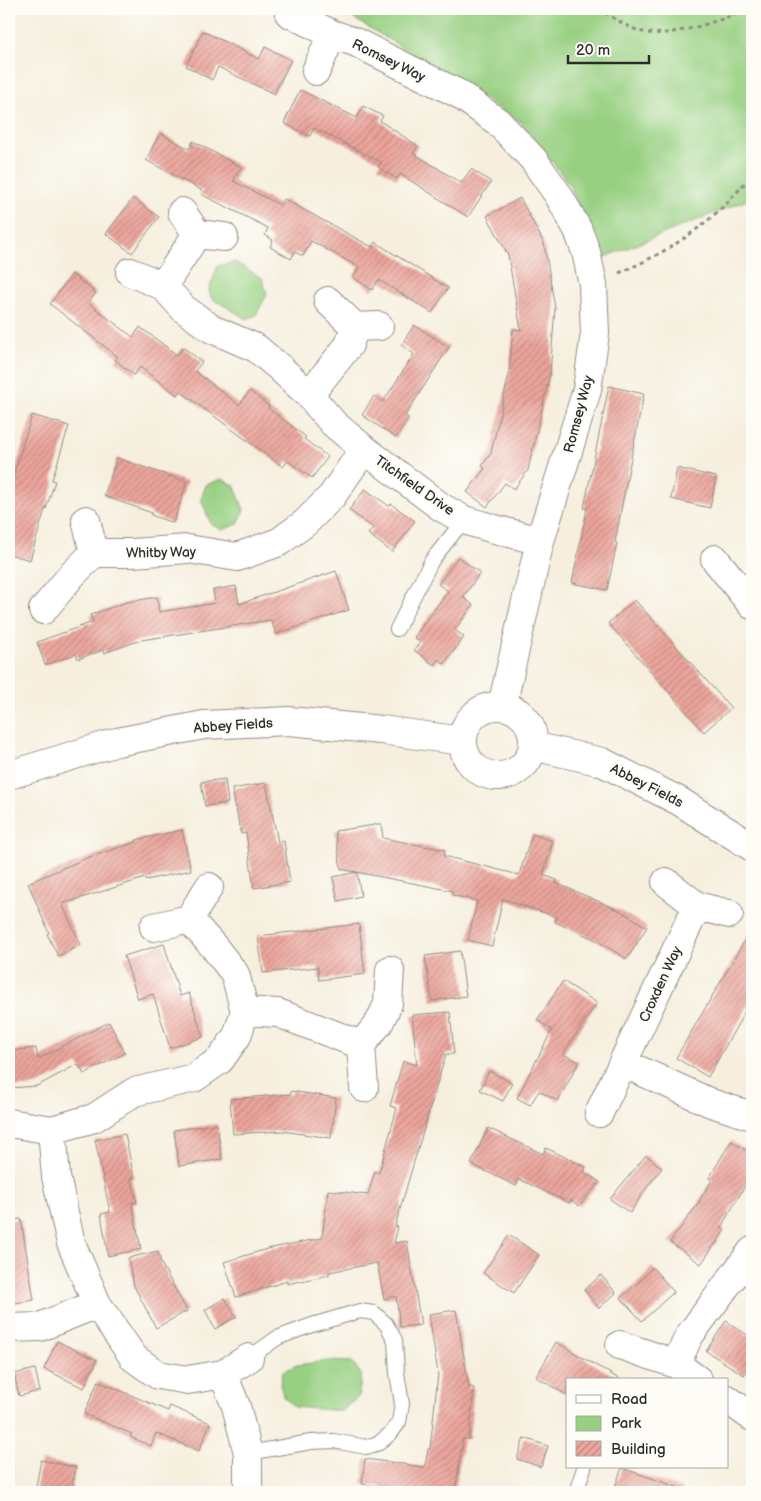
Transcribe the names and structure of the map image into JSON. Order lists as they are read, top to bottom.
{
  "streets": {
    "street": [
      "Romsey Way",
      "Titchfield Drive",
      "Whitby Way",
      "Abbey Fields",
      "Croxden Way"
    ]
  },
  "crossings": [
    ["Romsey Way", "Titchfield Drive"],
    ["Romsey Way", "Abbey Fields"],
    ["Titchfield Drive", "Whitby Way"]
  ],
  "legend": ["Road", "Park", "Building"],
  "scale_bar": "20 m"
}
